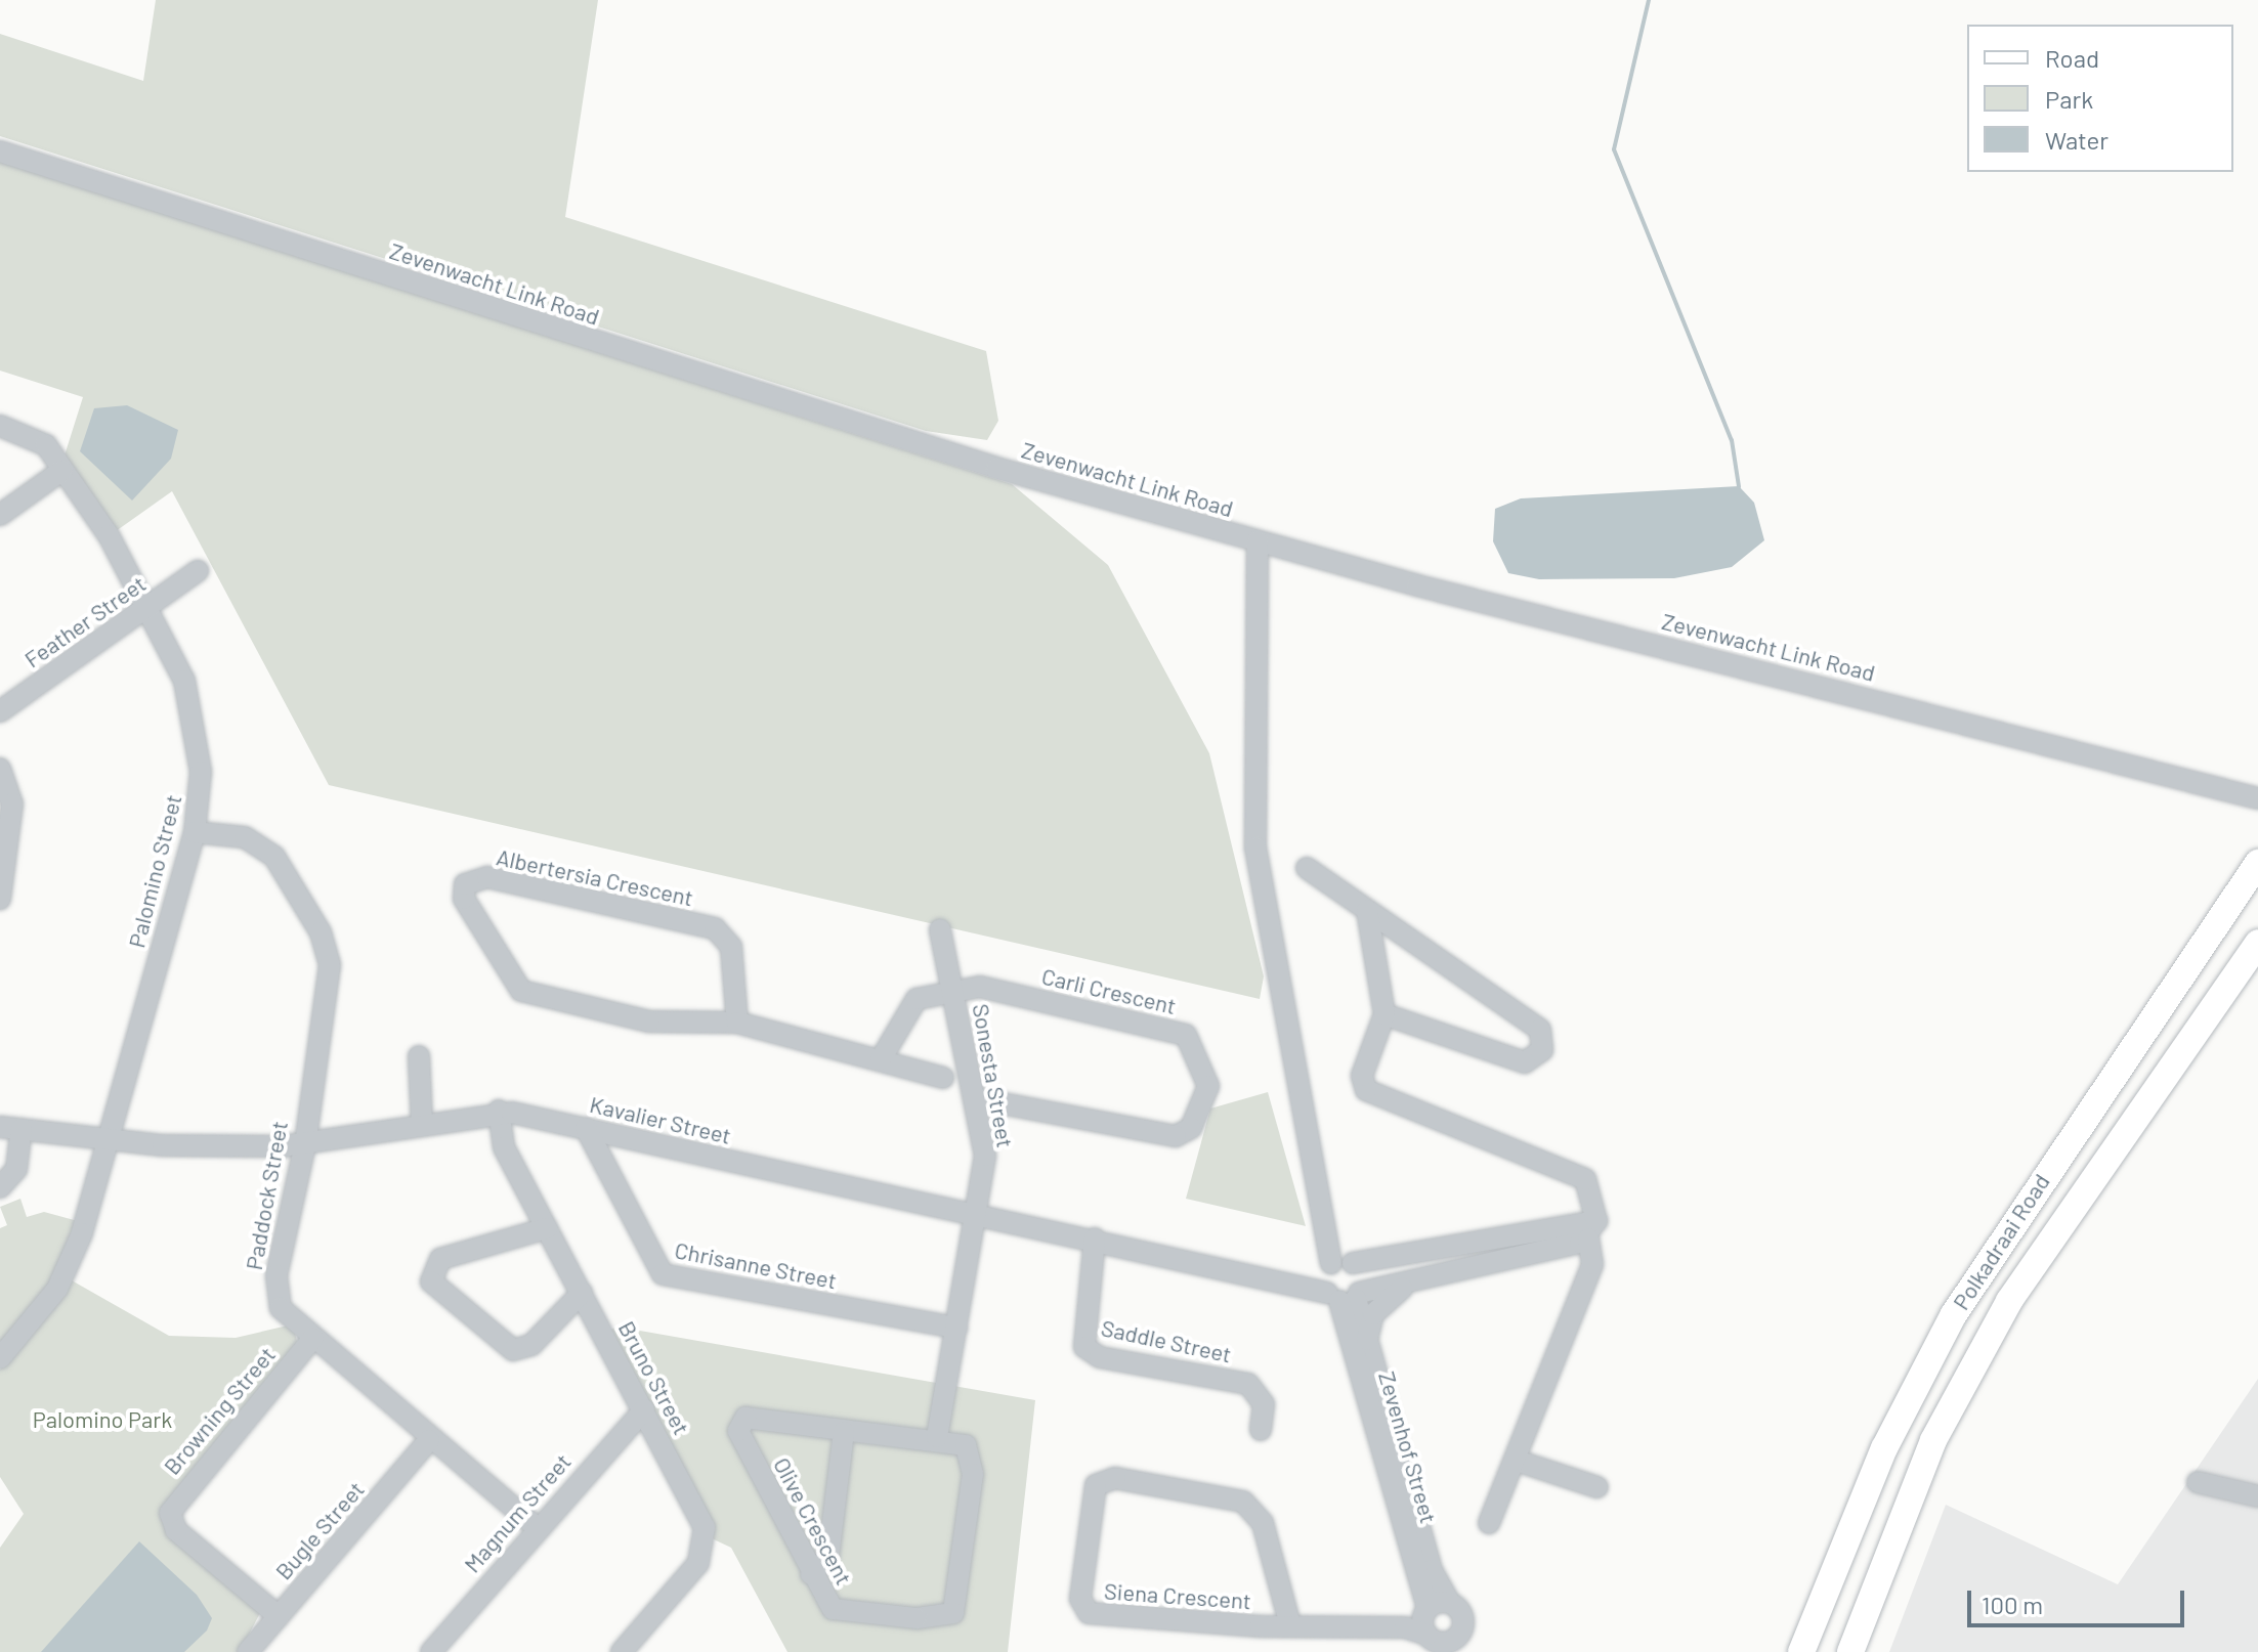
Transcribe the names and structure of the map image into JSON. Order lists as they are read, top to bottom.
{
  "streets": {
    "main road": ["Polkadraai Road"],
    "street": [
      "Zevenwacht Link Road",
      "Feather Street",
      "Palomino Street",
      "Albertersia Crescent",
      "Carli Crescent",
      "Sonesta Street",
      "Kavalier Street",
      "Paddock Street",
      "Chrisanne Street",
      "Saddle Street",
      "Bruno Street",
      "Browning Street",
      "Zevenhof Street",
      "Magnum Street",
      "Olive Crescent",
      "Bugle Street",
      "Siena Crescent"
    ]
  },
  "crossings": [
    ["Feather Street", "Palomino Street"],
    ["Palomino Street", "Kavalier Street"],
    ["Palomino Street", "Paddock Street"],
    ["Albertersia Crescent", "Carli Crescent"],
    ["Carli Crescent", "Sonesta Street"],
    ["Sonesta Street", "Kavalier Street"],
    ["Sonesta Street", "Chrisanne Street"],
    ["Sonesta Street", "Olive Crescent"],
    ["Kavalier Street", "Paddock Street"],
    ["Kavalier Street", "Chrisanne Street"],
    ["Kavalier Street", "Saddle Street"],
    ["Kavalier Street", "Bruno Street"],
    ["Kavalier Street", "Zevenhof Street"],
    ["Paddock Street", "Browning Street"],
    ["Paddock Street", "Magnum Street"],
    ["Paddock Street", "Bugle Street"],
    ["Bruno Street", "Magnum Street"],
    ["Browning Street", "Bugle Street"],
    ["Zevenhof Street", "Siena Crescent"]
  ],
  "parks": ["Palomino Park"],
  "legend": ["Road", "Park", "Water"],
  "scale_bar": "100 m"
}
